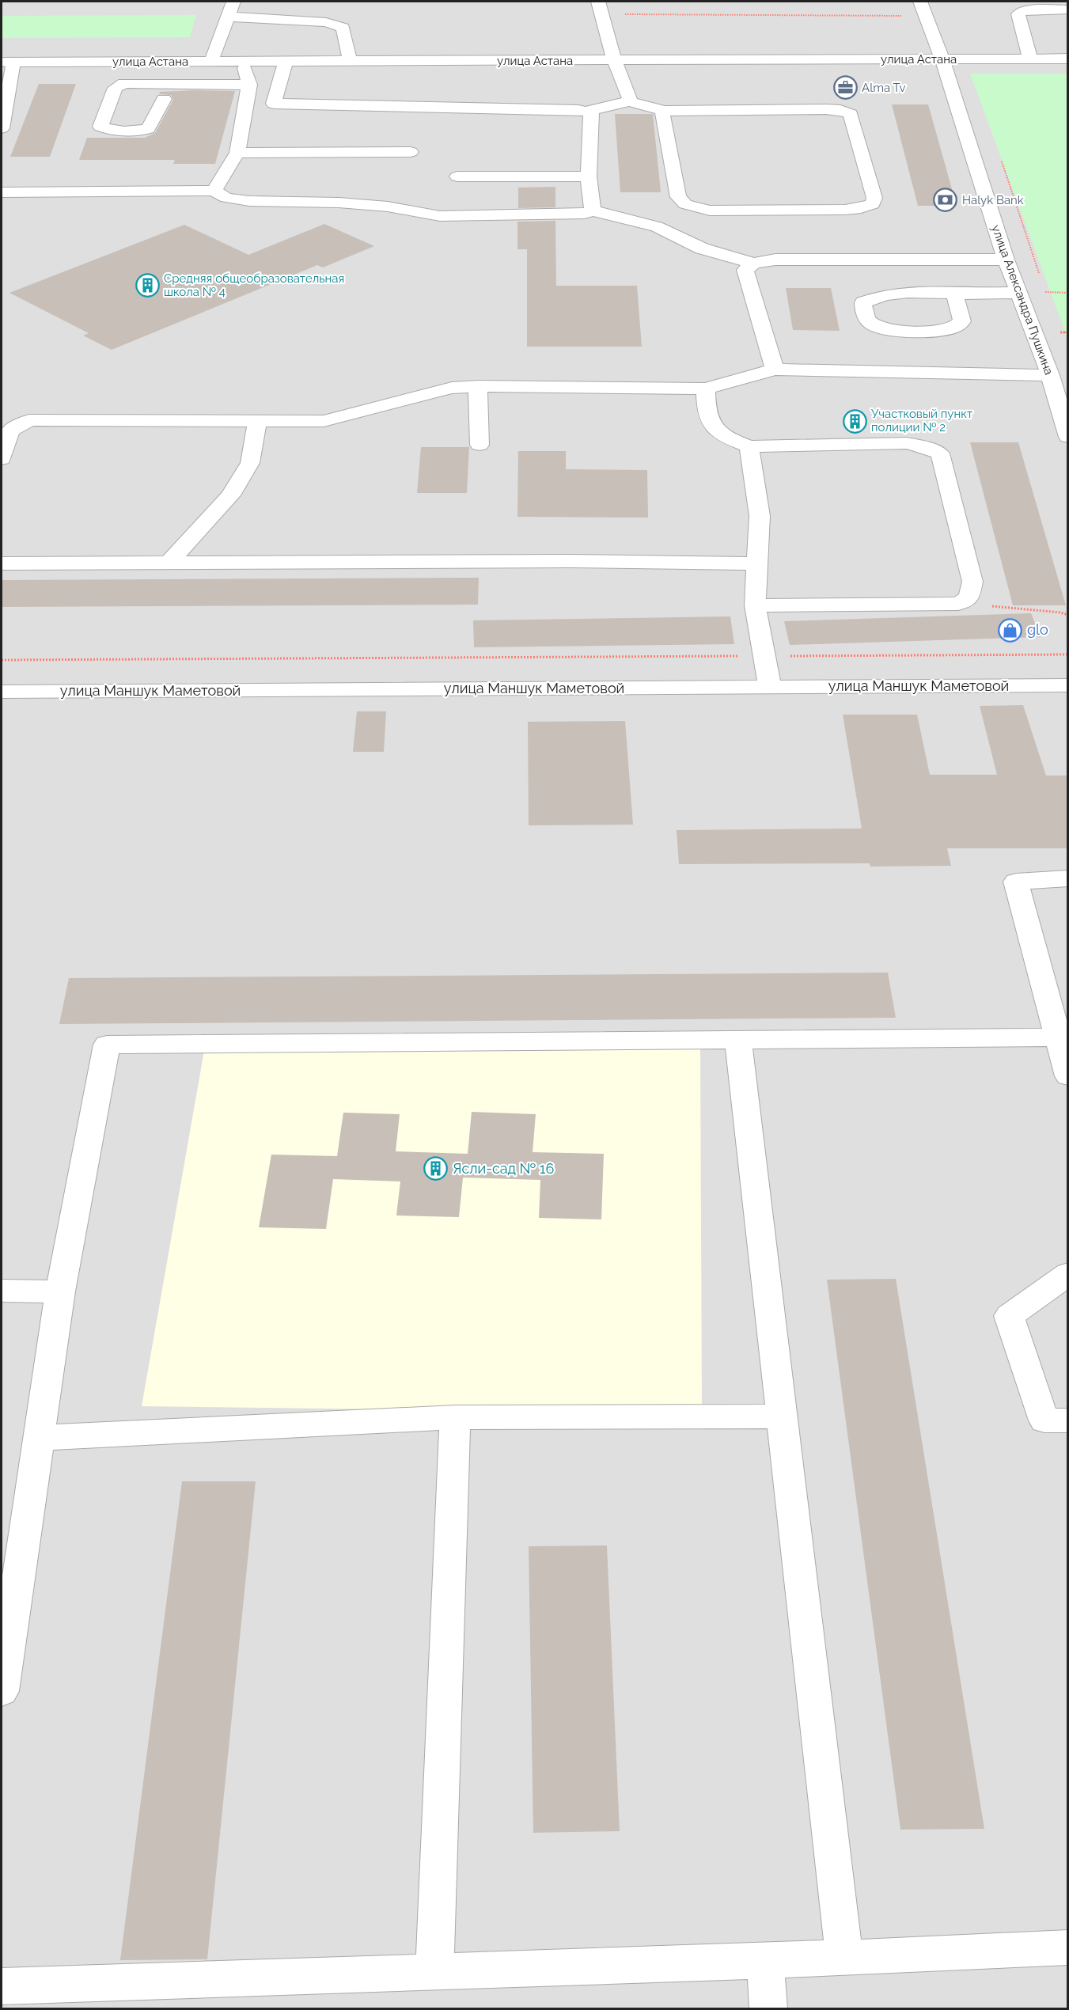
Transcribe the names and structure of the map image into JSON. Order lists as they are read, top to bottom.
{
  "streets": {
    "street": ["улица Астана", "улица Александра Пушкина", "улица Маншук Маметовой"]
  },
  "crossings": [
    ["улица Астана", "улица Александра Пушкина"]
  ],
  "places": {
    "office": ["Alma Tv"],
    "bank": ["Halyk Bank"],
    "building": ["Средняя общеобразовательная школа № 4", "Участковый пункт полиции № 2", "Ясли-сад № 16"],
    "shop": ["glo"]
  }
}
